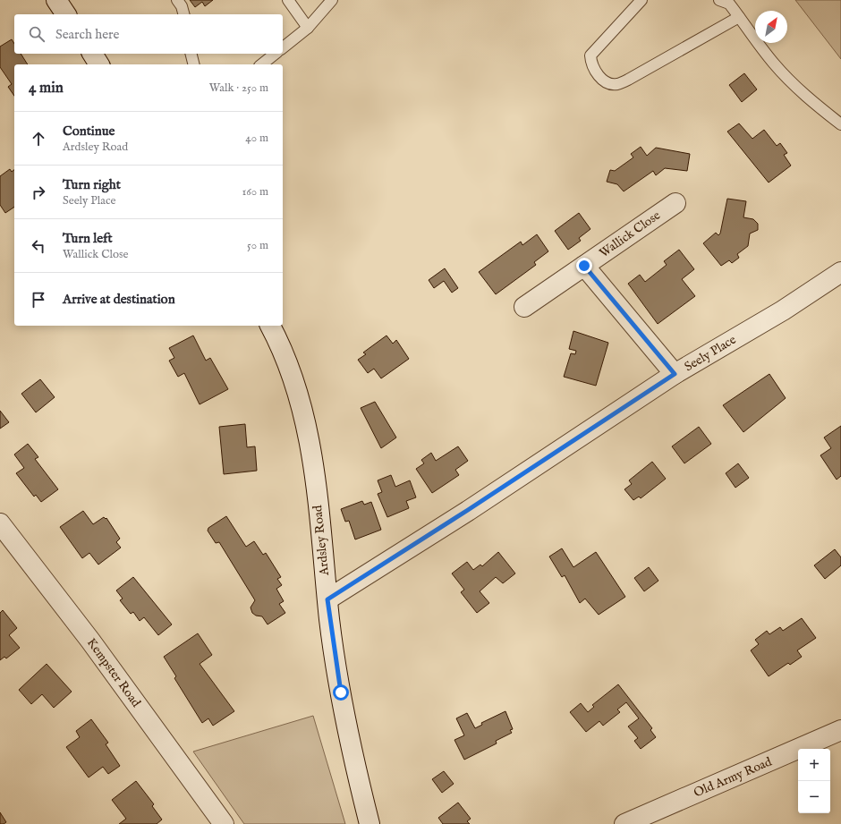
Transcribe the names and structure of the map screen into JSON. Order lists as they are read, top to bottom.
{
  "streets": {
    "street": [
      "Wallick Close",
      "Seely Place",
      "Ardsley Road",
      "Kempster Road",
      "Old Army Road"
    ]
  },
  "crossings": [
    ["Seely Place", "Ardsley Road"]
  ],
  "north": "top right",
  "page": {
    "search": "Search here",
    "heading": ["4 min", "Walk · 250 m"],
    "list": [
      ["Continue", "Ardsley Road", "40 m"],
      ["Turn right", "Seely Place", "160 m"],
      ["Turn left", "Wallick Close", "50 m"],
      "Arrive at destination"
    ],
    "map_buttons": ["+", "−"]
  }
}
